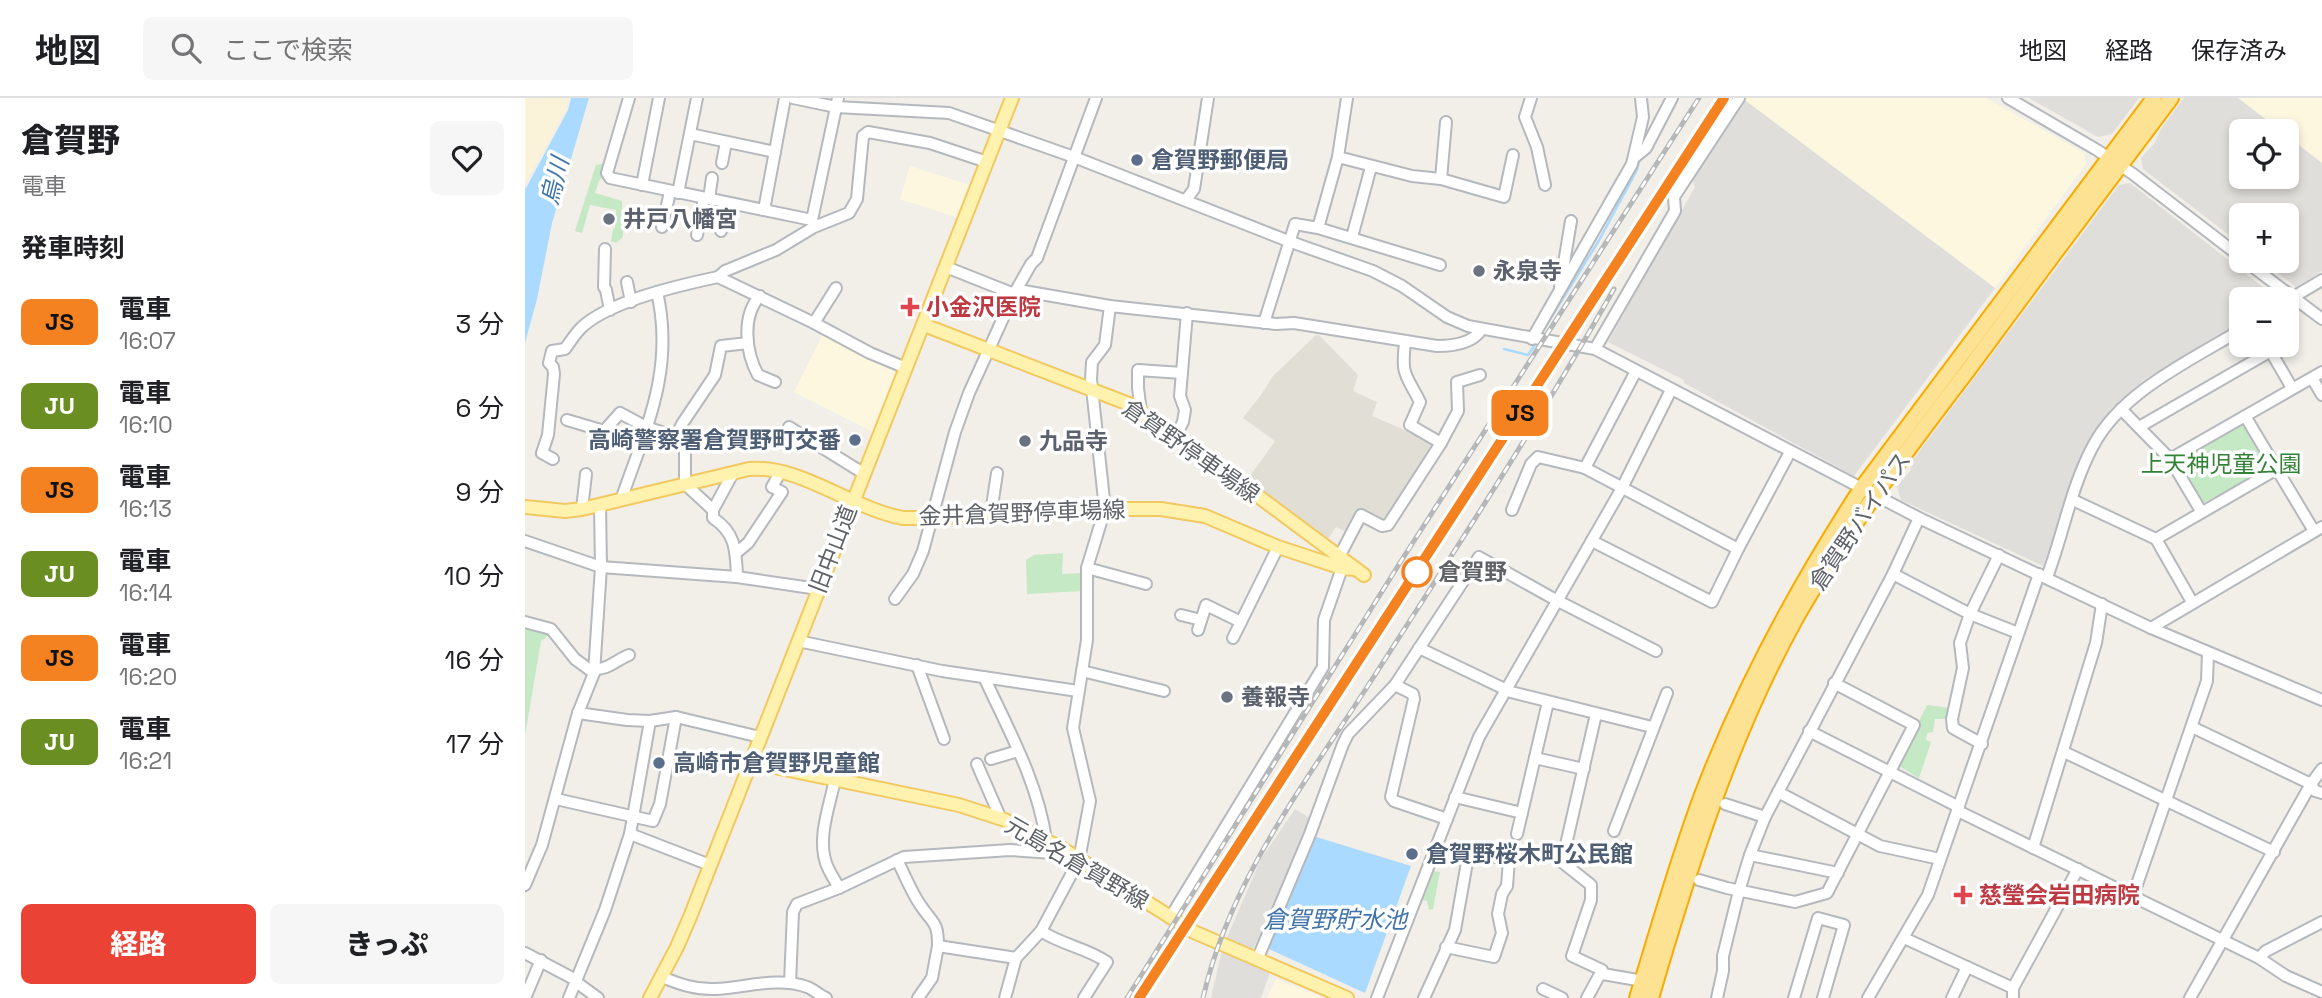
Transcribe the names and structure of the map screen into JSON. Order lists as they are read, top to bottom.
{
  "streets": {
    "highway": ["倉賀野バイパス"],
    "main road": [
      "倉賀野停車場線",
      "金井倉賀野停車場線",
      "旧中山道",
      "元島名倉賀野線"
    ]
  },
  "crossings": [
    ["倉賀野停車場線", "金井倉賀野停車場線"],
    ["倉賀野停車場線", "旧中山道"],
    ["金井倉賀野停車場線", "旧中山道"],
    ["旧中山道", "元島名倉賀野線"]
  ],
  "water": ["烏川", "倉賀野貯水池"],
  "parks": ["上天神児童公園"],
  "places": {
    "other": [
      "倉賀野郵便局",
      "井戸八幡宮",
      "永泉寺",
      "高崎警察署倉賀野町交番",
      "九品寺",
      "倉賀野",
      "養報寺",
      "高崎市倉賀野児童館",
      "倉賀野桜木町公民館"
    ],
    "health": ["小金沢医院", "慈瑩会岩田病院"]
  },
  "page": {
    "header": "地図",
    "search": "ここで検索",
    "nav": ["地図", "経路", "保存済み"],
    "heading": [
      ["倉賀野", "電車"],
      "発車時刻"
    ],
    "on_map": "JS",
    "map_buttons": ["+", "−"],
    "list": [
      {
        "mark": "JS",
        "name": "電車",
        "note": "16:07",
        "value": "3 分"
      },
      {
        "mark": "JU",
        "name": "電車",
        "note": "16:10",
        "value": "6 分"
      },
      {
        "mark": "JS",
        "name": "電車",
        "note": "16:13",
        "value": "9 分"
      },
      {
        "mark": "JU",
        "name": "電車",
        "note": "16:14",
        "value": "10 分"
      },
      {
        "mark": "JS",
        "name": "電車",
        "note": "16:20",
        "value": "16 分"
      },
      {
        "mark": "JU",
        "name": "電車",
        "note": "16:21",
        "value": "17 分"
      }
    ],
    "buttons": ["経路", "きっぷ"]
  }
}
